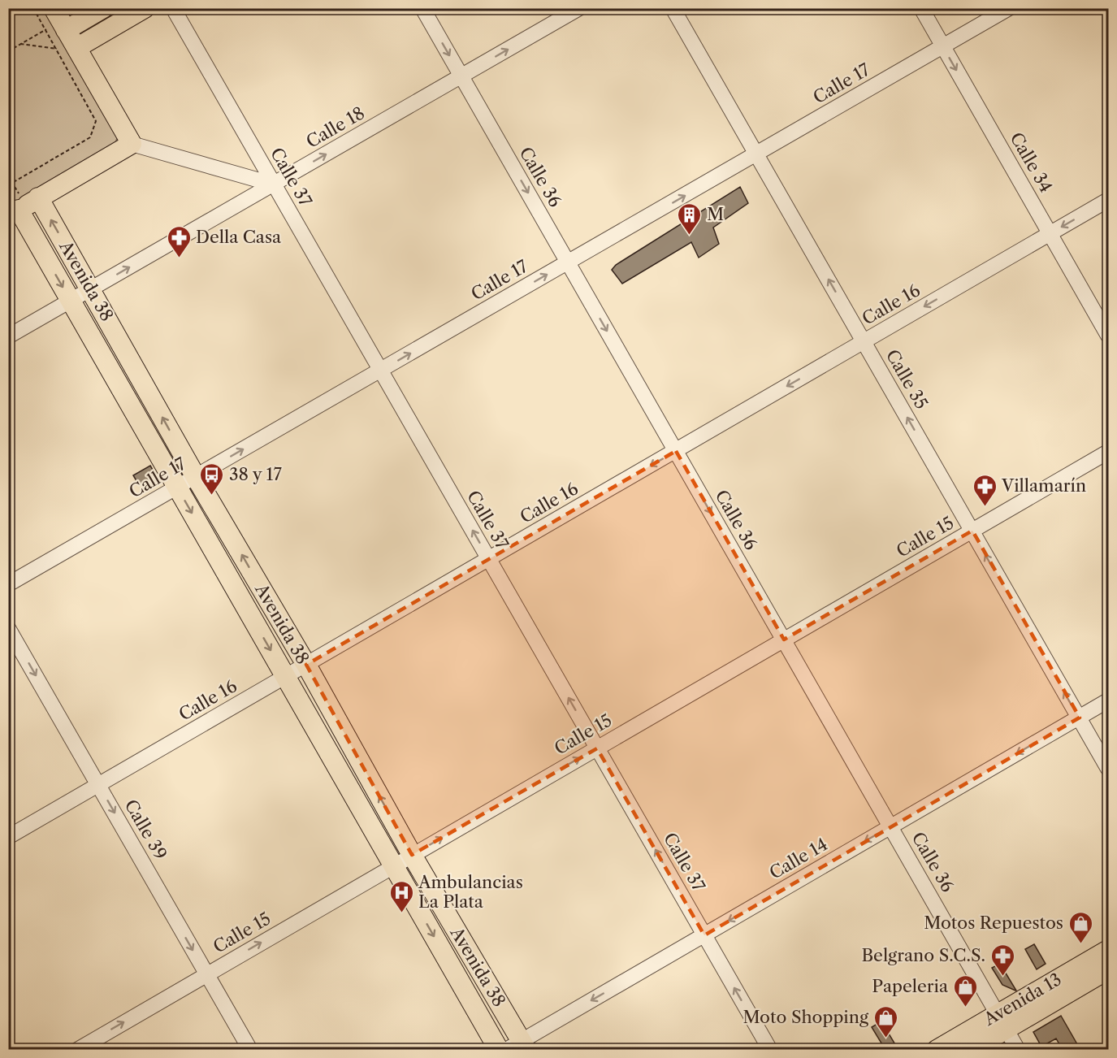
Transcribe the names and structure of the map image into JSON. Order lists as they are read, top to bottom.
{
  "streets": {
    "main road": ["Avenida 38", "Avenida 13"],
    "street": [
      "Calle 17",
      "Calle 18",
      "Calle 34",
      "Calle 37",
      "Calle 36",
      "Calle 16",
      "Calle 35",
      "Calle 15",
      "Calle 39",
      "Calle 14"
    ]
  },
  "crossings": [
    ["Calle 17", "Calle 34"],
    ["Calle 17", "Calle 37"],
    ["Calle 17", "Calle 36"],
    ["Calle 17", "Avenida 38"],
    ["Calle 17", "Calle 35"],
    ["Calle 18", "Calle 37"],
    ["Calle 18", "Calle 36"],
    ["Calle 18", "Avenida 38"],
    ["Calle 34", "Calle 16"],
    ["Calle 37", "Calle 16"],
    ["Calle 37", "Calle 15"],
    ["Calle 37", "Calle 14"],
    ["Calle 36", "Calle 16"],
    ["Calle 36", "Calle 15"],
    ["Calle 36", "Calle 14"],
    ["Calle 36", "Avenida 13"],
    ["Avenida 38", "Calle 16"],
    ["Avenida 38", "Calle 15"],
    ["Avenida 38", "Calle 14"],
    ["Calle 16", "Calle 35"],
    ["Calle 16", "Calle 39"],
    ["Calle 35", "Calle 15"],
    ["Calle 35", "Calle 14"],
    ["Calle 15", "Calle 39"]
  ],
  "one_way": [
    "Calle 17",
    "Calle 18",
    "Calle 34",
    "Calle 37",
    "Calle 36",
    "Calle 16",
    "Calle 35",
    "Calle 15",
    "Calle 39",
    "Calle 14"
  ],
  "places": {
    "building": ["M"],
    "pharmacy": ["Della Casa", "Villamarín", "Belgrano S.C.S."],
    "bus stop": ["38 y 17"],
    "hospital": ["Ambulancias La Plata"],
    "shop": ["Motos Repuestos", "Papeleria", "Moto Shopping"]
  }
}
